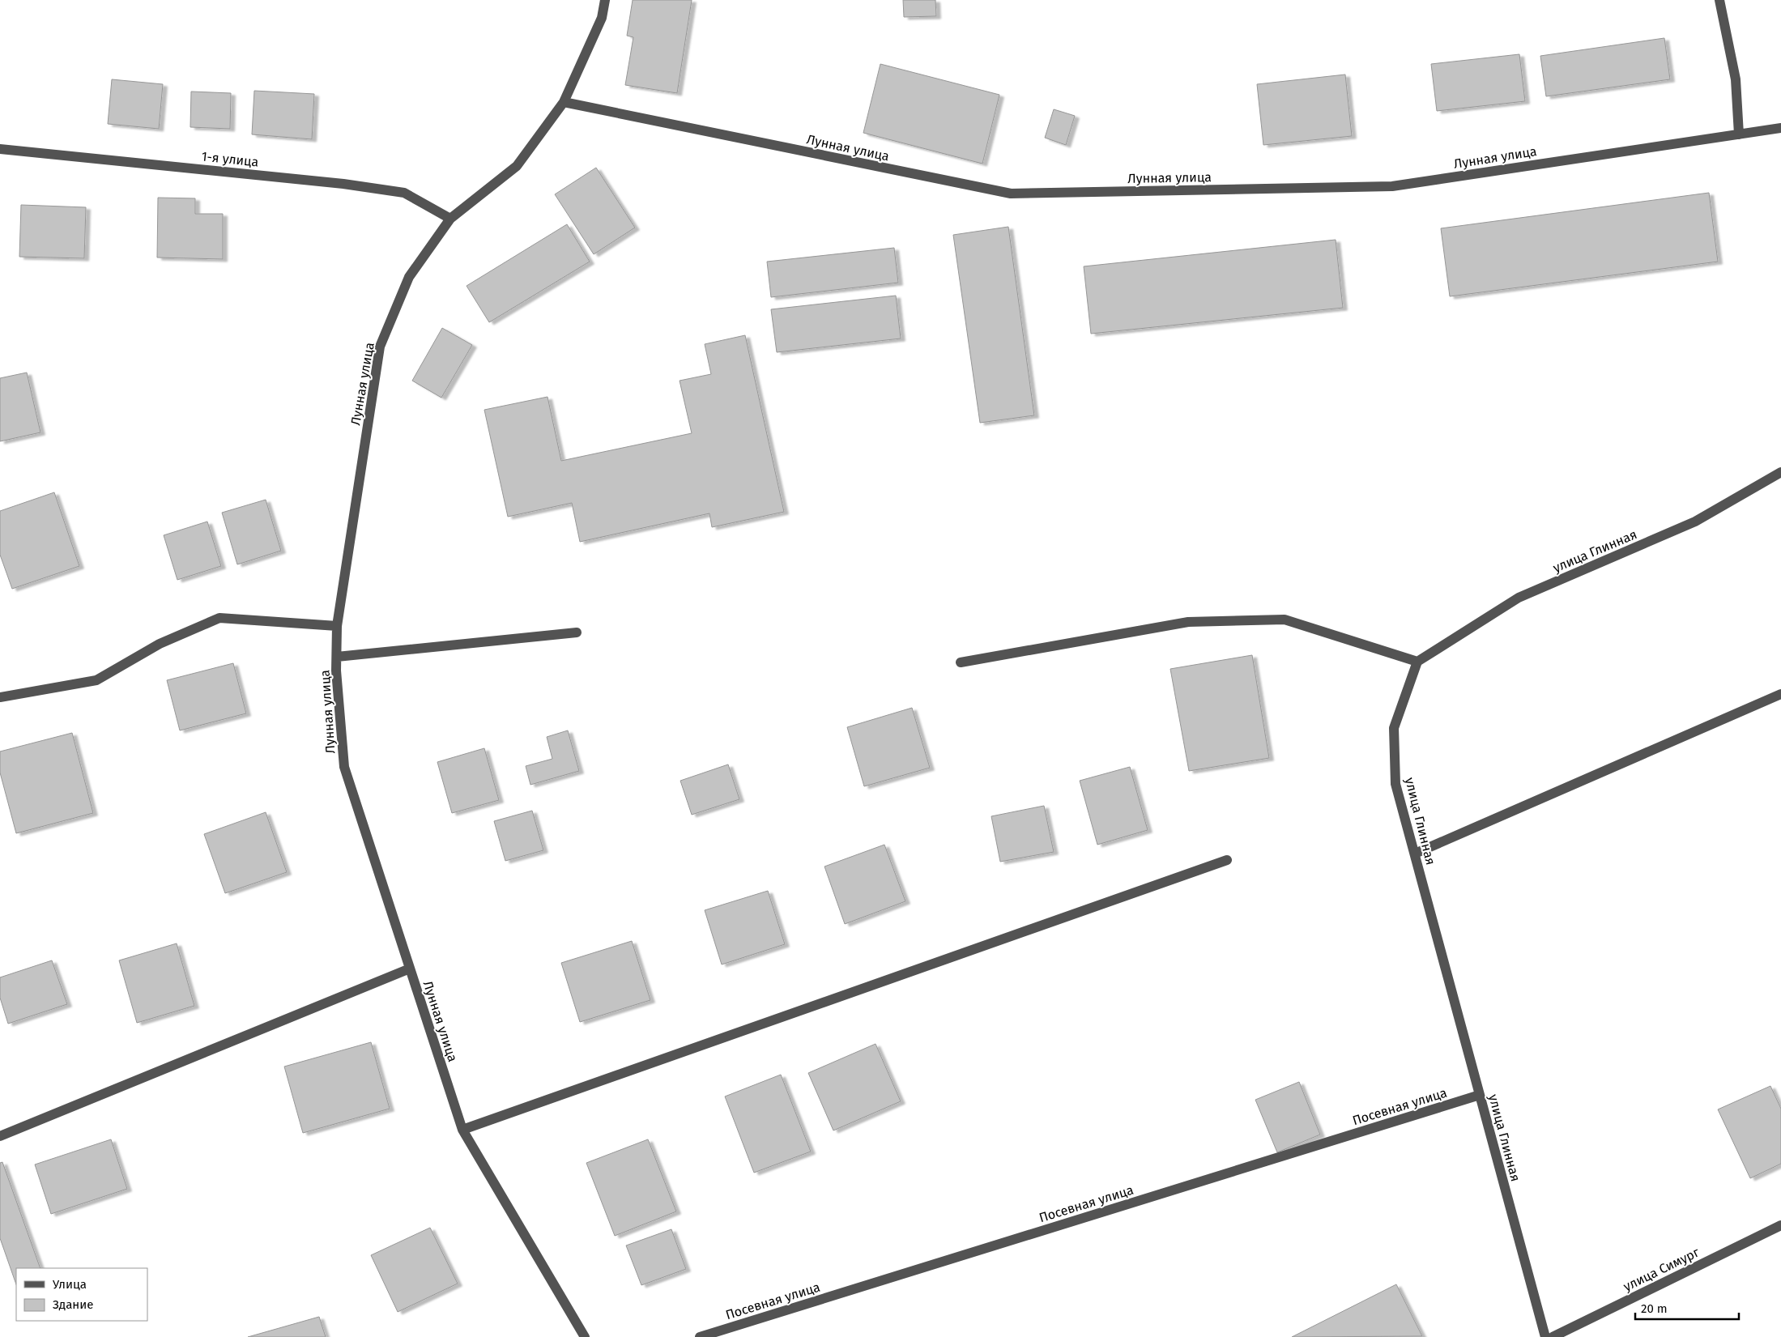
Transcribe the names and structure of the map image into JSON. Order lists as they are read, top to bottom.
{
  "streets": {
    "street": [
      "Лунная улица",
      "1-я улица",
      "улица Глинная",
      "Посевная улица",
      "улица Симург"
    ]
  },
  "crossings": [
    ["Лунная улица", "1-я улица"],
    ["улица Глинная", "Посевная улица"]
  ],
  "legend": ["Улица", "Здание"],
  "scale_bar": "20 m"
}
